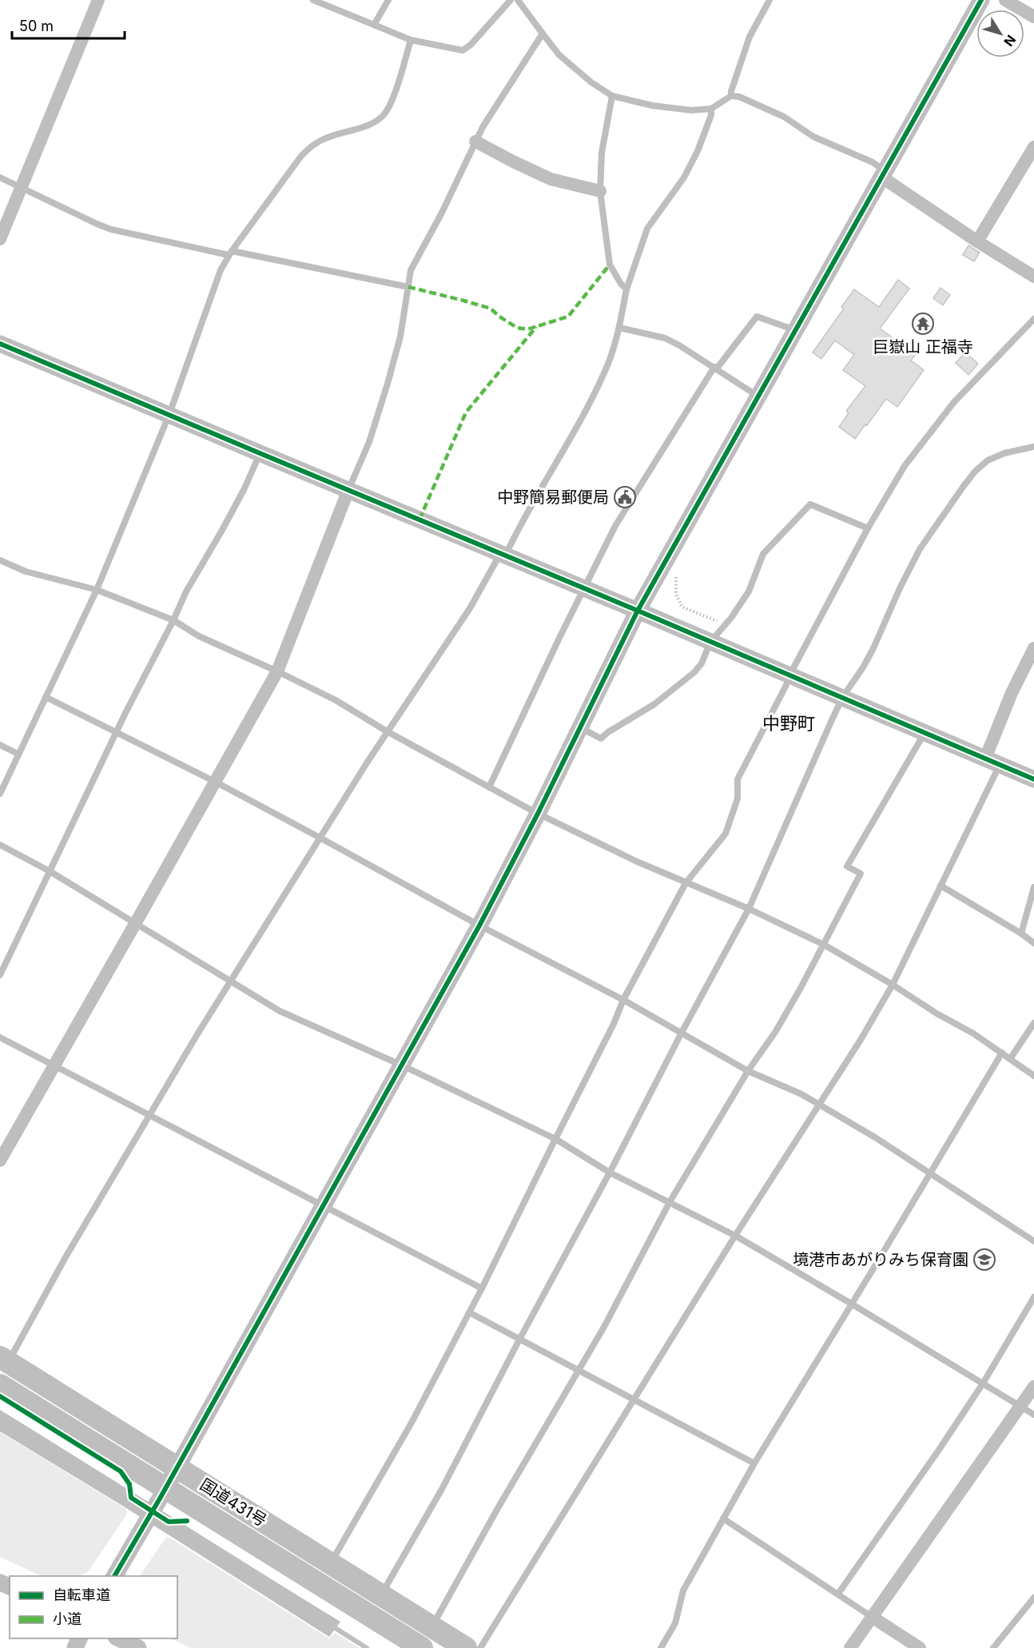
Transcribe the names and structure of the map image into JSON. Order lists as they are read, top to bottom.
{
  "streets": {
    "highway": ["国道431号"]
  },
  "districts": ["中野町"],
  "places": {
    "temple": ["巨嶽山 正福寺"],
    "public building": ["中野簡易郵便局"],
    "school or university": ["境港市あがりみち保育園"]
  },
  "legend": ["自転車道", "小道"],
  "scale_bar": "50 m",
  "north": "bottom right"
}
